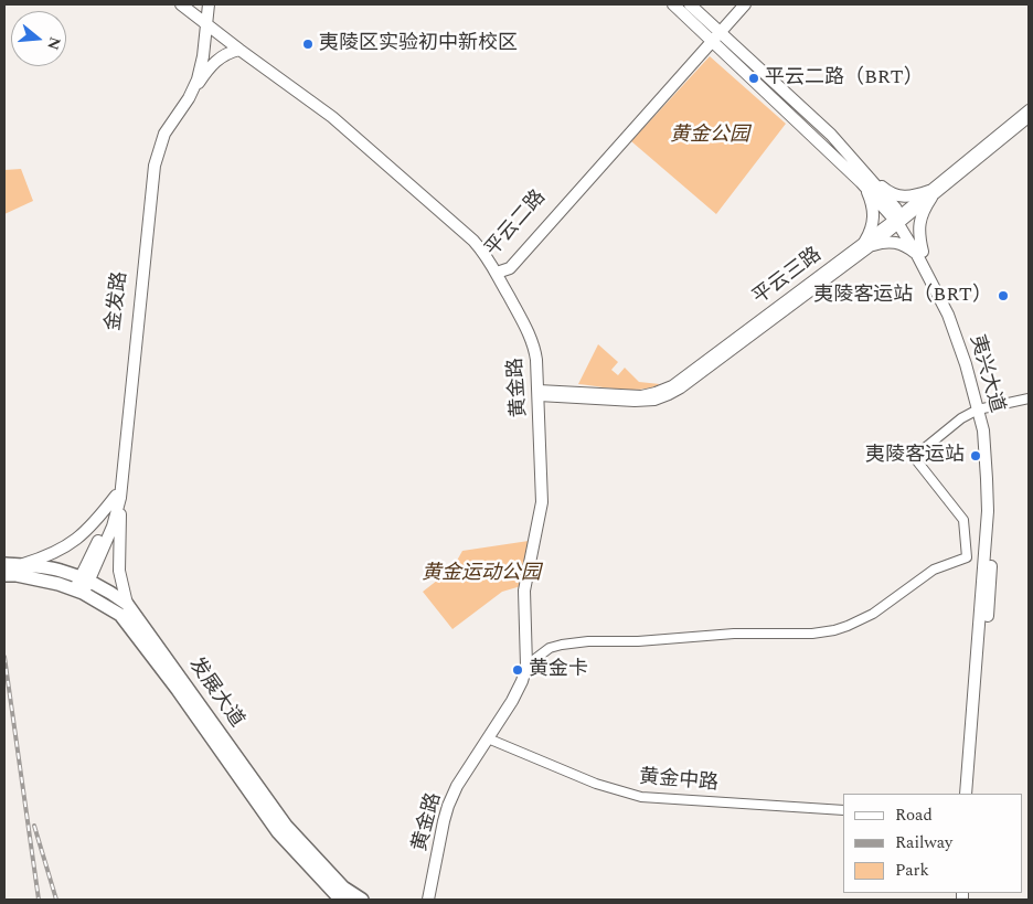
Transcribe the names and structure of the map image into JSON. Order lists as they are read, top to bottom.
{
  "streets": {
    "highway": ["发展大道"],
    "main road": [
      "平云二路",
      "金发路",
      "夷兴大道",
      "黄金路"
    ],
    "street": ["平云三路", "黄金中路"]
  },
  "crossings": [
    ["平云二路", "夷兴大道"],
    ["平云二路", "黄金路"],
    ["平云三路", "夷兴大道"],
    ["平云三路", "黄金路"],
    ["金发路", "黄金路"],
    ["金发路", "发展大道"],
    ["黄金路", "黄金中路"]
  ],
  "parks": ["黄金公园", "黄金运动公园"],
  "places": [
    "夷陵区实验初中新校区",
    "平云二路（BRT）",
    "夷陵客运站（BRT）",
    "夷陵客运站",
    "黄金卡"
  ],
  "legend": ["Road", "Railway", "Park"],
  "north": "right"
}
